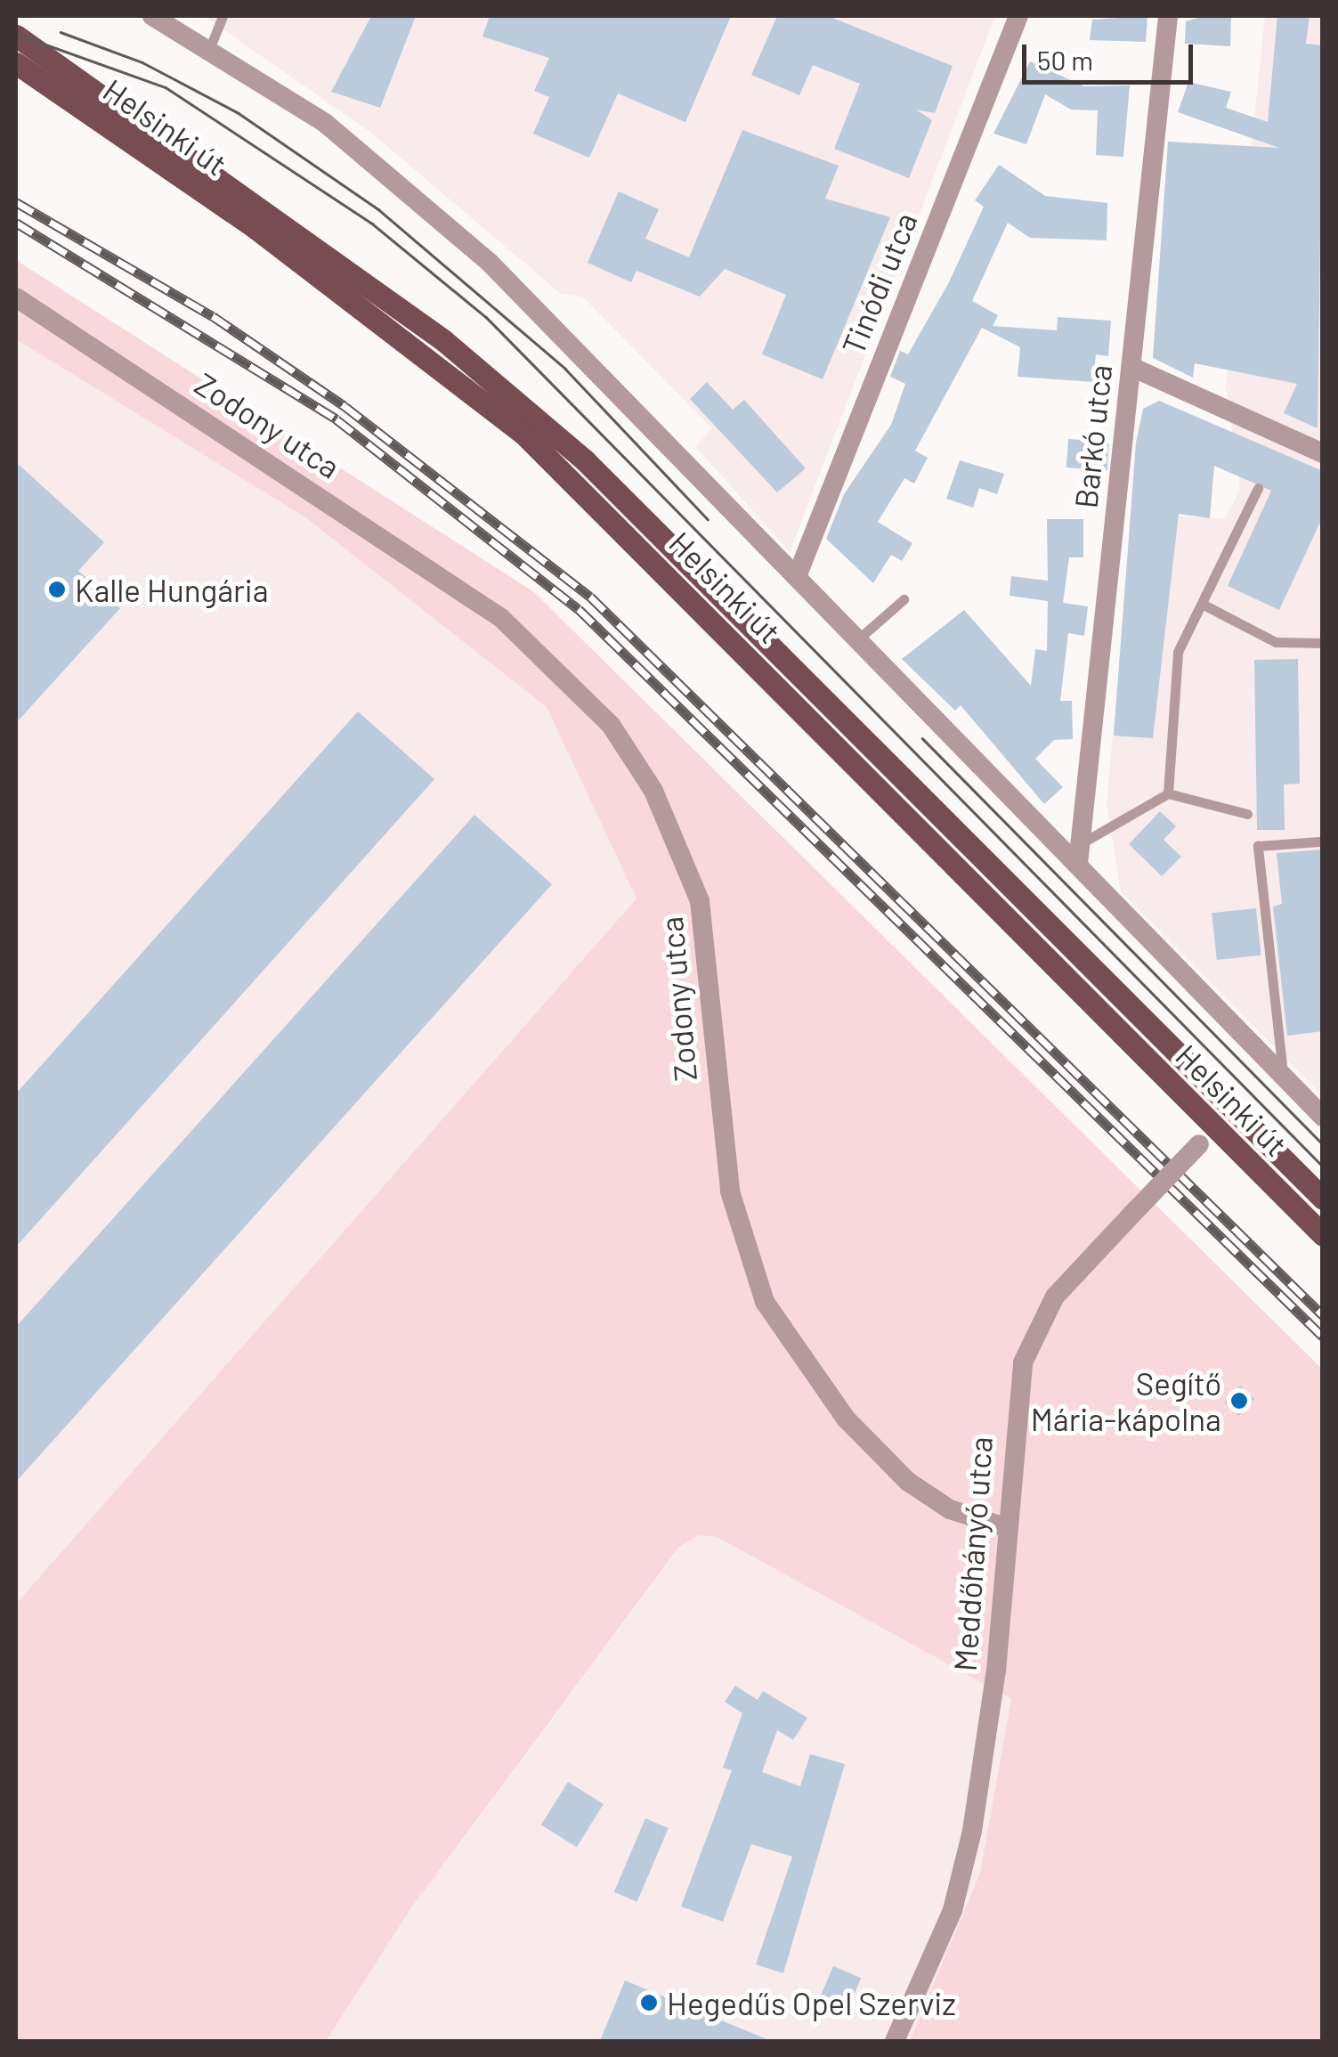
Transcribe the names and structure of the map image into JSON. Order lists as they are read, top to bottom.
{
  "streets": {
    "main road": ["Helsinki út"],
    "street": [
      "Tinódi utca",
      "Zodony utca",
      "Barkó utca",
      "Meddőhányó utca"
    ]
  },
  "crossings": [
    ["Helsinki út", "Tinódi utca"],
    ["Helsinki út", "Barkó utca"],
    ["Helsinki út", "Meddőhányó utca"],
    ["Zodony utca", "Meddőhányó utca"]
  ],
  "places": ["Kalle Hungária", "Segítő Mária-kápolna", "Hegedűs Opel Szerviz"],
  "scale_bar": "50 m"
}
